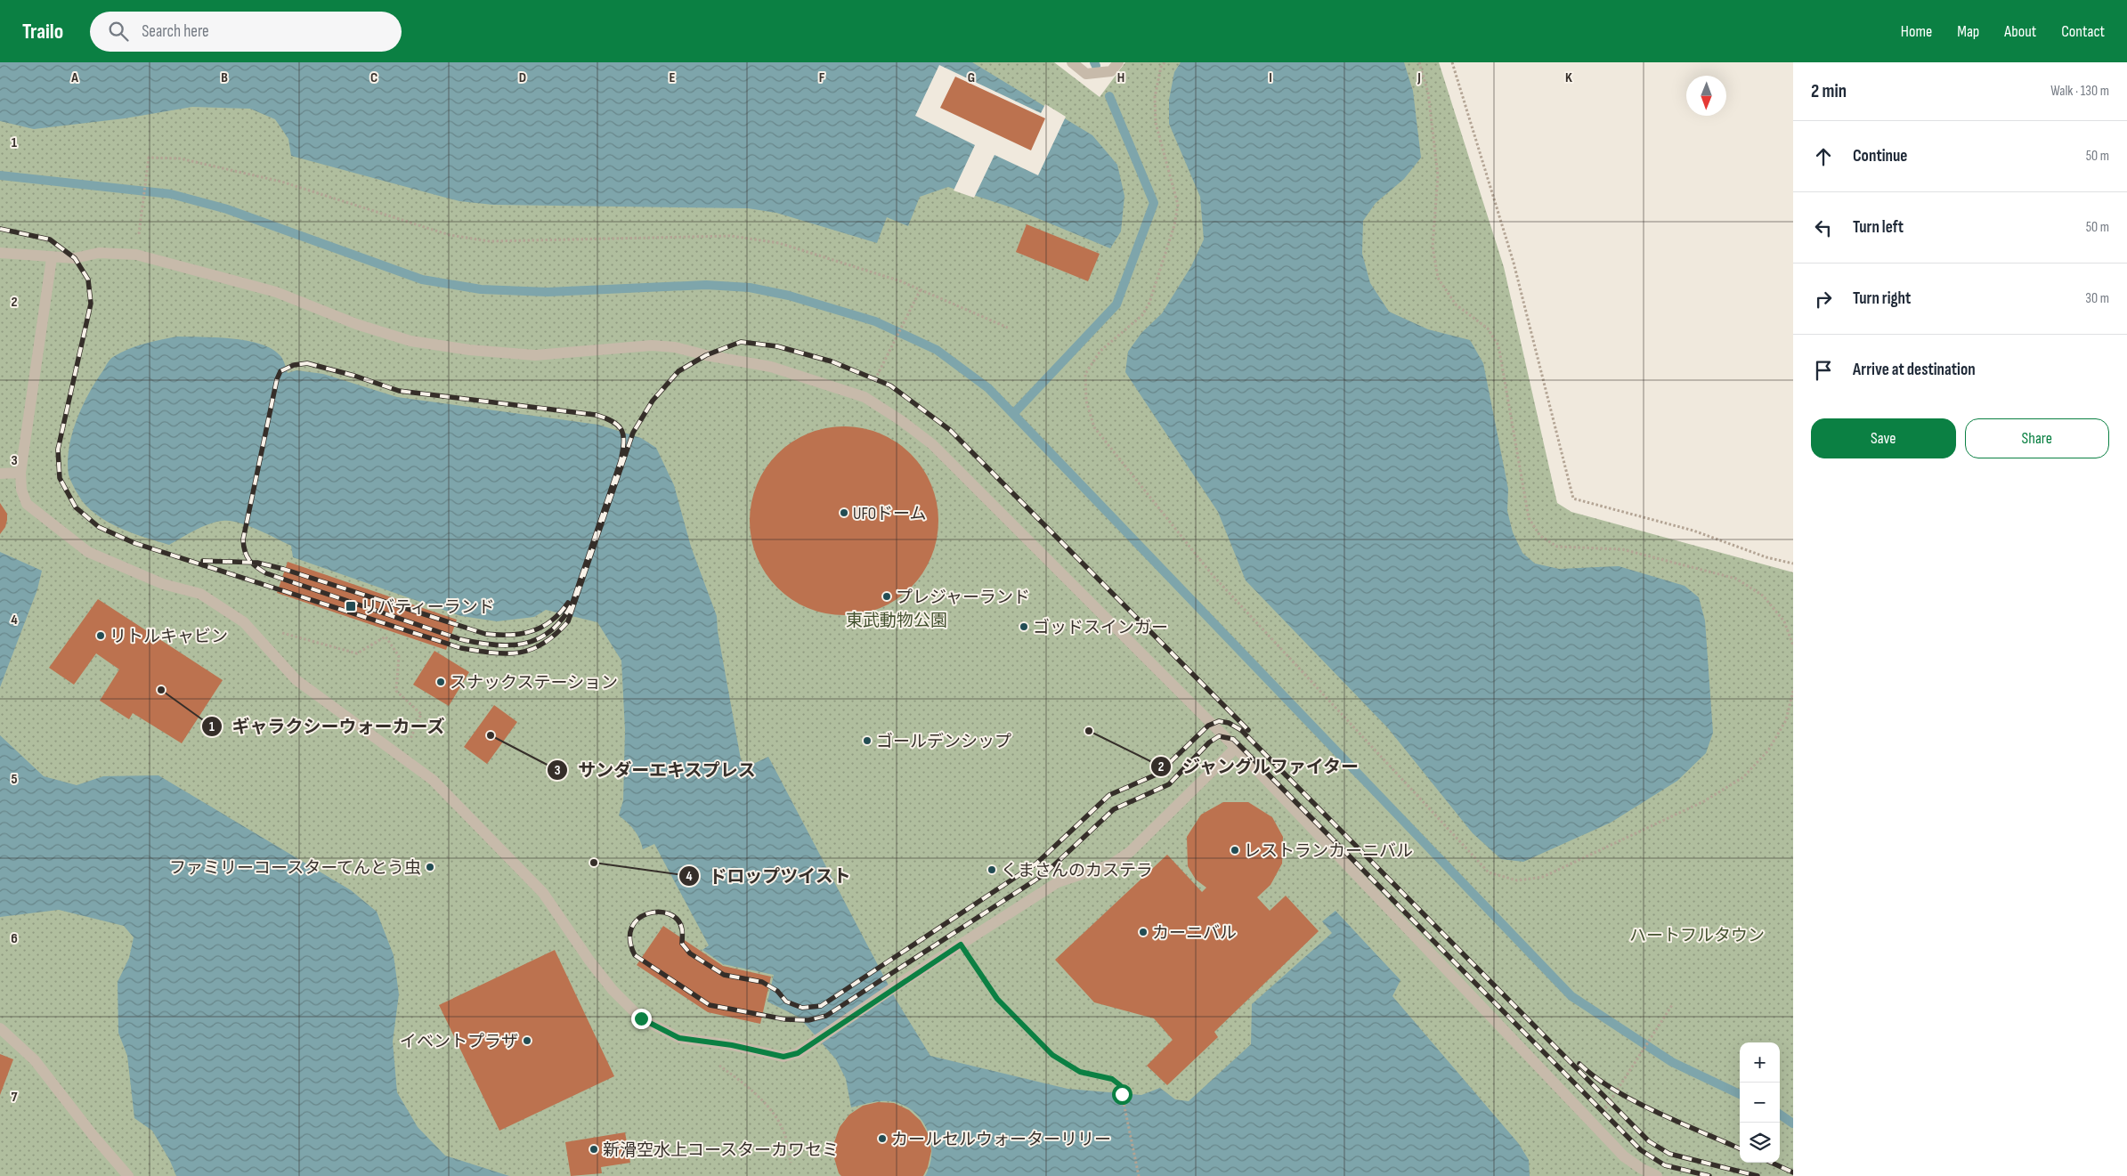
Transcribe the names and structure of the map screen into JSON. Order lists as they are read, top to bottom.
{
  "parks": ["東武動物公園", "ハートフルタウン"],
  "places": {
    "other": [
      "UFOドーム",
      "プレジャーランド",
      "ゴッドスインガー",
      "リトルキャビン",
      "スナックステーション",
      "ギャラクシーウォーカーズ",
      "ジャングルファイター",
      "サンダーエキスプレス",
      "ゴールデンシップ",
      "レストランカーニバル",
      "ドロップツイスト",
      "ファミリーコースターてんとう虫",
      "くまさんのカステラ",
      "カーニバル",
      "イベントプラザ",
      "カールセルウォーターリリー",
      "新滑空水上コースターカワセミ"
    ],
    "transit": ["リバティーランド"]
  },
  "north": "bottom",
  "page": {
    "header": "Trailo",
    "search": "Search here",
    "nav": [
      "Home",
      "Map",
      "About",
      "Contact"
    ],
    "heading": ["2 min", "Walk · 130 m"],
    "list": [
      ["Continue", "50 m"],
      ["Turn left", "50 m"],
      ["Turn right", "30 m"],
      "Arrive at destination"
    ],
    "buttons": ["Save", "Share"],
    "map_buttons": ["+", "−"]
  },
  "grid": {
    "columns": [
      "A",
      "B",
      "C",
      "D",
      "E",
      "F",
      "G",
      "H",
      "I",
      "J",
      "K"
    ],
    "rows": [
      "1",
      "2",
      "3",
      "4",
      "5",
      "6",
      "7"
    ]
  }
}
